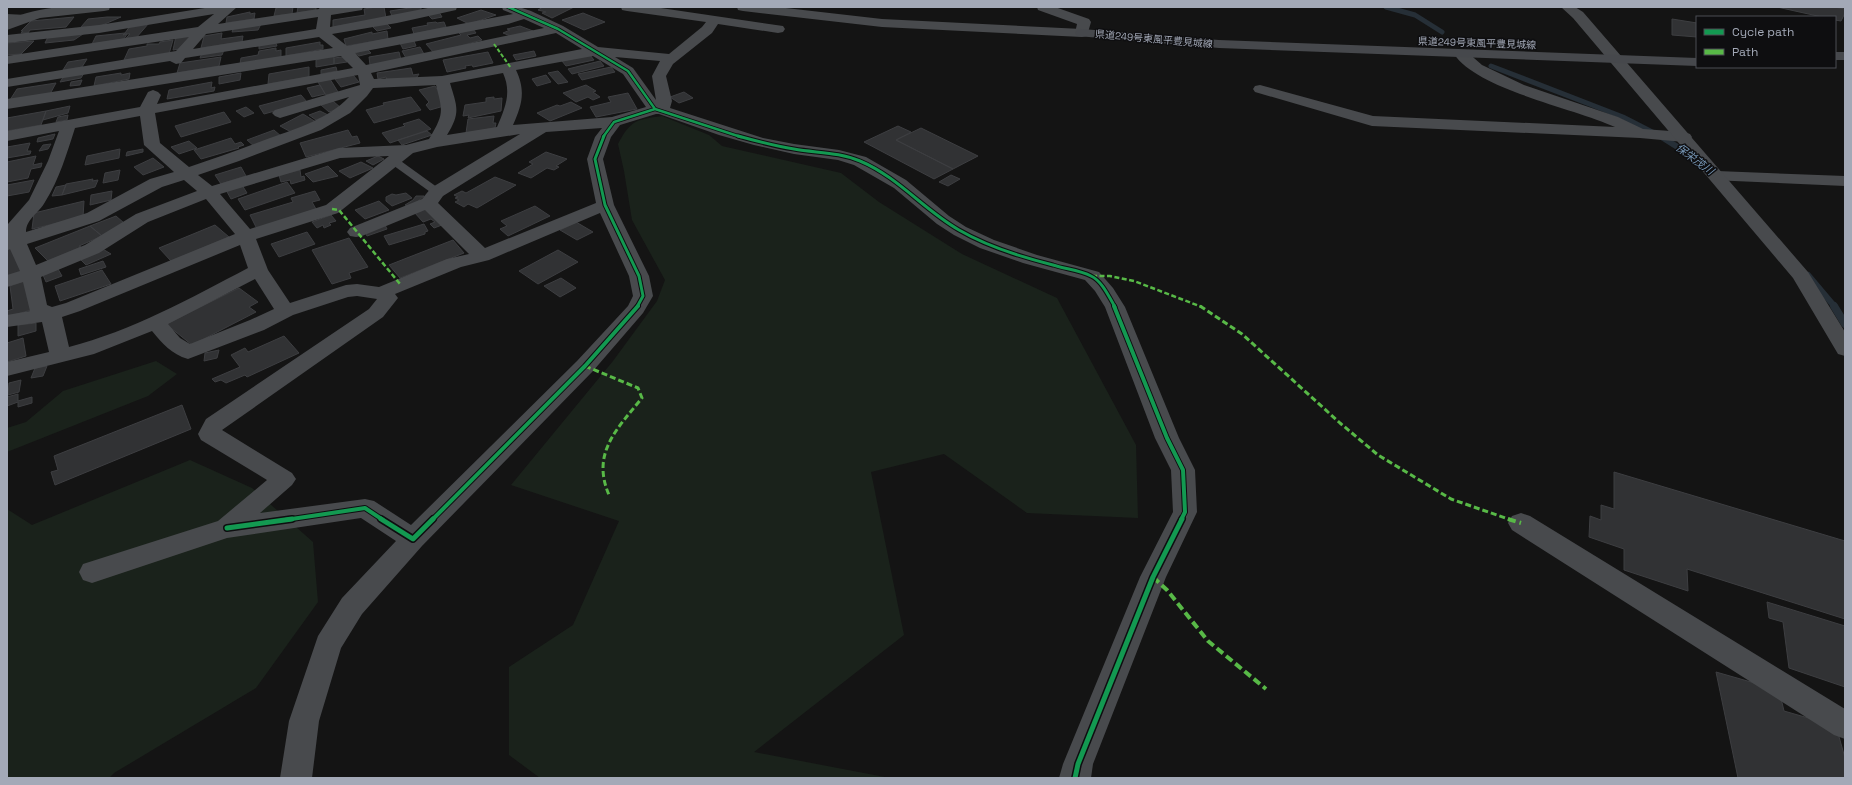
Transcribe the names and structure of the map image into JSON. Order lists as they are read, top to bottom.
{
  "streets": {
    "main road": ["県道249号東風平豊見城線"]
  },
  "water": ["保栄茂川"],
  "legend": ["Cycle path", "Path"]
}
